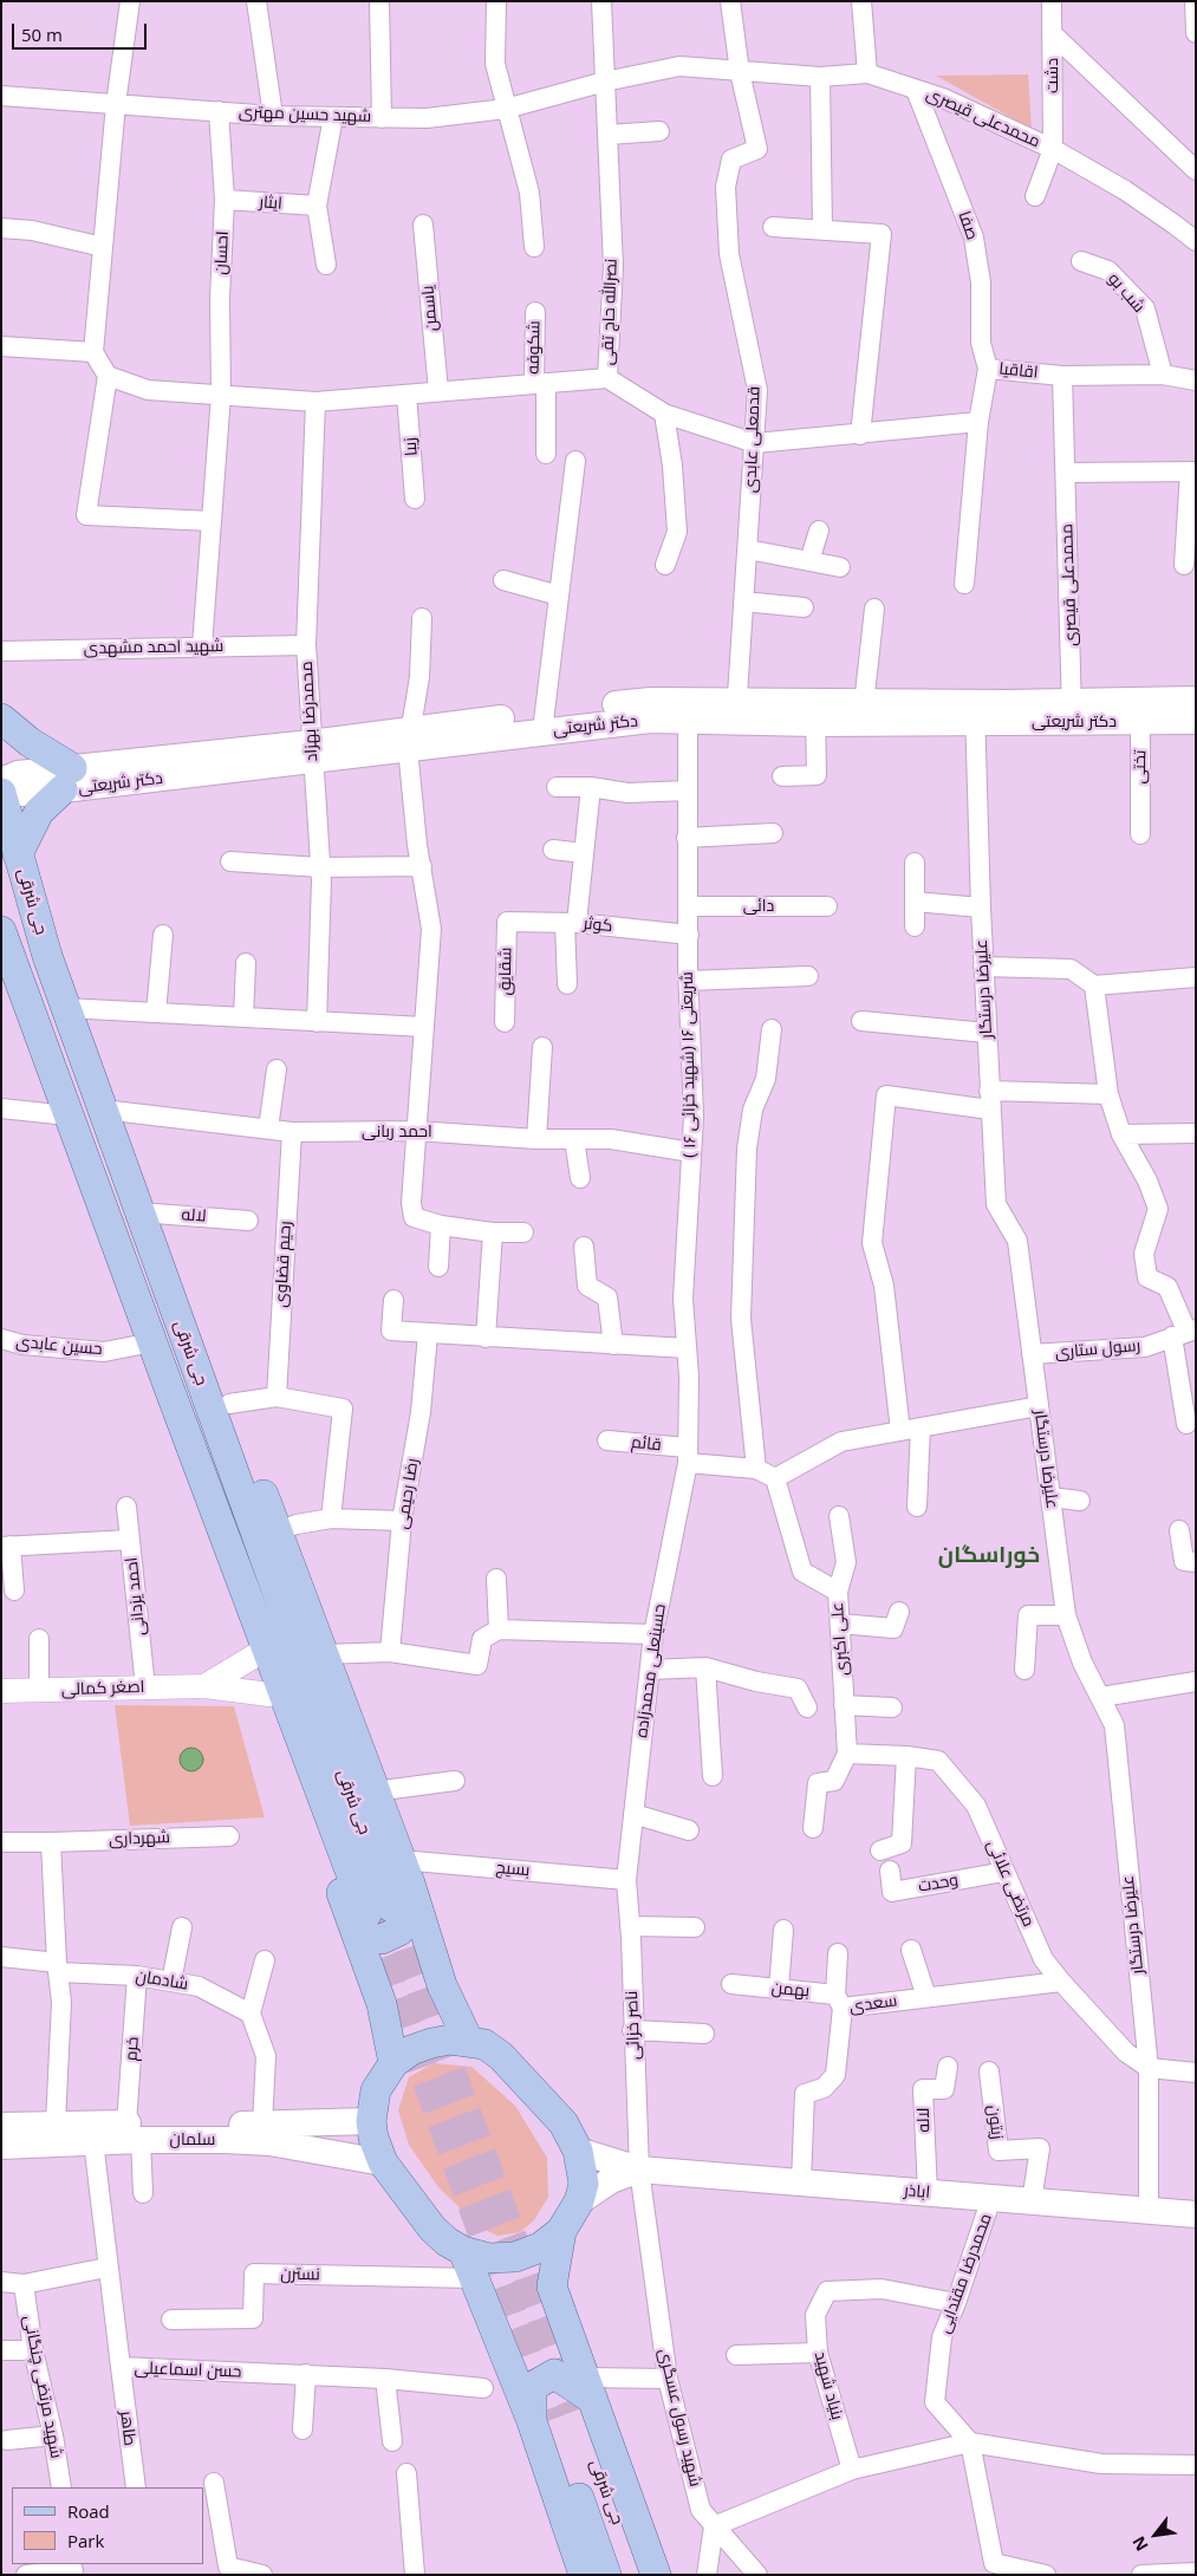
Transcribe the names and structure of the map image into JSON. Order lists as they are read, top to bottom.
{
  "streets": {
    "main road": [
      "دکتر شریعتی",
      "جی شرقی",
      "سلمان",
      "اباذر"
    ],
    "street": [
      "دشت",
      "شهید حسین مهتری",
      "محمدعلی قیصری",
      "ایثار",
      "صفا",
      "احسان",
      "شب بو",
      "یاسمن",
      "نصرالله حاج تقی",
      "شکوفه",
      "اقاقیا",
      "قدمعلی عابدی",
      "زیبا",
      "شهید احمد مشهدی",
      "محمدرضا بهزاد",
      "تختی",
      "دائی",
      "کوثر",
      "شقایق",
      "علیرضا درستگار",
      "شریعتی ۱۶ (شهید خزائی ۱۶ )",
      "احمد ربانی",
      "لاله",
      "رحیم قضاوی",
      "حسین عابدی",
      "رسول ستاری",
      "قائم",
      "رضا رحیمی",
      "احمد یزدانی",
      "علی اکبری",
      "حسینعلی محمدزاده",
      "اصغر کمالی",
      "شهرداری",
      "بسیج",
      "وحدت",
      "مرتضی علائی",
      "شادمان",
      "بهمن",
      "سعدی",
      "ناصر خزائی",
      "خرم",
      "زیتون",
      "محمدرضا مقتدایی",
      "نسترن",
      "حسن اسماعیلی",
      "بنیاد شهید",
      "شهید مرتضی چنگانی",
      "شهید رسول عسگری",
      "طاهر"
    ]
  },
  "crossings": [
    ["دشت", "محمدعلی قیصری"],
    ["شهید حسین مهتری", "محمدعلی قیصری"],
    ["شهید حسین مهتری", "احسان"],
    ["شهید حسین مهتری", "نصرالله حاج تقی"],
    ["محمدعلی قیصری", "صفا"],
    ["محمدعلی قیصری", "نصرالله حاج تقی"],
    ["محمدعلی قیصری", "اقاقیا"],
    ["محمدعلی قیصری", "قدمعلی عابدی"],
    ["محمدعلی قیصری", "دکتر شریعتی"],
    ["ایثار", "احسان"],
    ["صفا", "اقاقیا"],
    ["احسان", "شهید احمد مشهدی"],
    ["شب بو", "اقاقیا"],
    ["نصرالله حاج تقی", "اقاقیا"],
    ["نصرالله حاج تقی", "قدمعلی عابدی"],
    ["قدمعلی عابدی", "دکتر شریعتی"],
    ["شهید احمد مشهدی", "محمدرضا بهزاد"],
    ["محمدرضا بهزاد", "دکتر شریعتی"],
    ["دکتر شریعتی", "تختی"],
    ["دکتر شریعتی", "علیرضا درستگار"],
    ["دکتر شریعتی", "شریعتی ۱۶ (شهید خزائی ۱۶ )"],
    ["جی شرقی", "احمد ربانی"],
    ["جی شرقی", "لاله"],
    ["جی شرقی", "حسین عابدی"],
    ["دائی", "شریعتی ۱۶ (شهید خزائی ۱۶ )"],
    ["کوثر", "شقایق"],
    ["کوثر", "شریعتی ۱۶ (شهید خزائی ۱۶ )"],
    ["علیرضا درستگار", "رسول ستاری"],
    ["علیرضا درستگار", "مرتضی علائی"],
    ["علیرضا درستگار", "اباذر"],
    ["شریعتی ۱۶ (شهید خزائی ۱۶ )", "احمد ربانی"],
    ["شریعتی ۱۶ (شهید خزائی ۱۶ )", "قائم"],
    ["شریعتی ۱۶ (شهید خزائی ۱۶ )", "حسینعلی محمدزاده"],
    ["احمد ربانی", "رحیم قضاوی"],
    ["لاله", "اباذر"],
    ["قائم", "حسینعلی محمدزاده"],
    ["احمد یزدانی", "اصغر کمالی"],
    ["علی اکبری", "مرتضی علائی"],
    ["حسینعلی محمدزاده", "بسیج"],
    ["حسینعلی محمدزاده", "ناصر خزائی"],
    ["بسیج", "ناصر خزائی"],
    ["وحدت", "مرتضی علائی"],
    ["مرتضی علائی", "سعدی"],
    ["شادمان", "خرم"],
    ["بهمن", "سعدی"],
    ["سعدی", "اباذر"],
    ["ناصر خزائی", "اباذر"],
    ["ناصر خزائی", "شهید رسول عسگری"],
    ["خرم", "سلمان"],
    ["زیتون", "اباذر"],
    ["سلمان", "اباذر"],
    ["سلمان", "حسن اسماعیلی"],
    ["اباذر", "محمدرضا مقتدایی"],
    ["اباذر", "شهید رسول عسگری"],
    ["محمدرضا مقتدایی", "بنیاد شهید"],
    ["حسن اسماعیلی", "طاهر"]
  ],
  "districts": ["خوراسگان"],
  "legend": ["Road", "Park"],
  "scale_bar": "50 m",
  "north": "bottom left"
}
